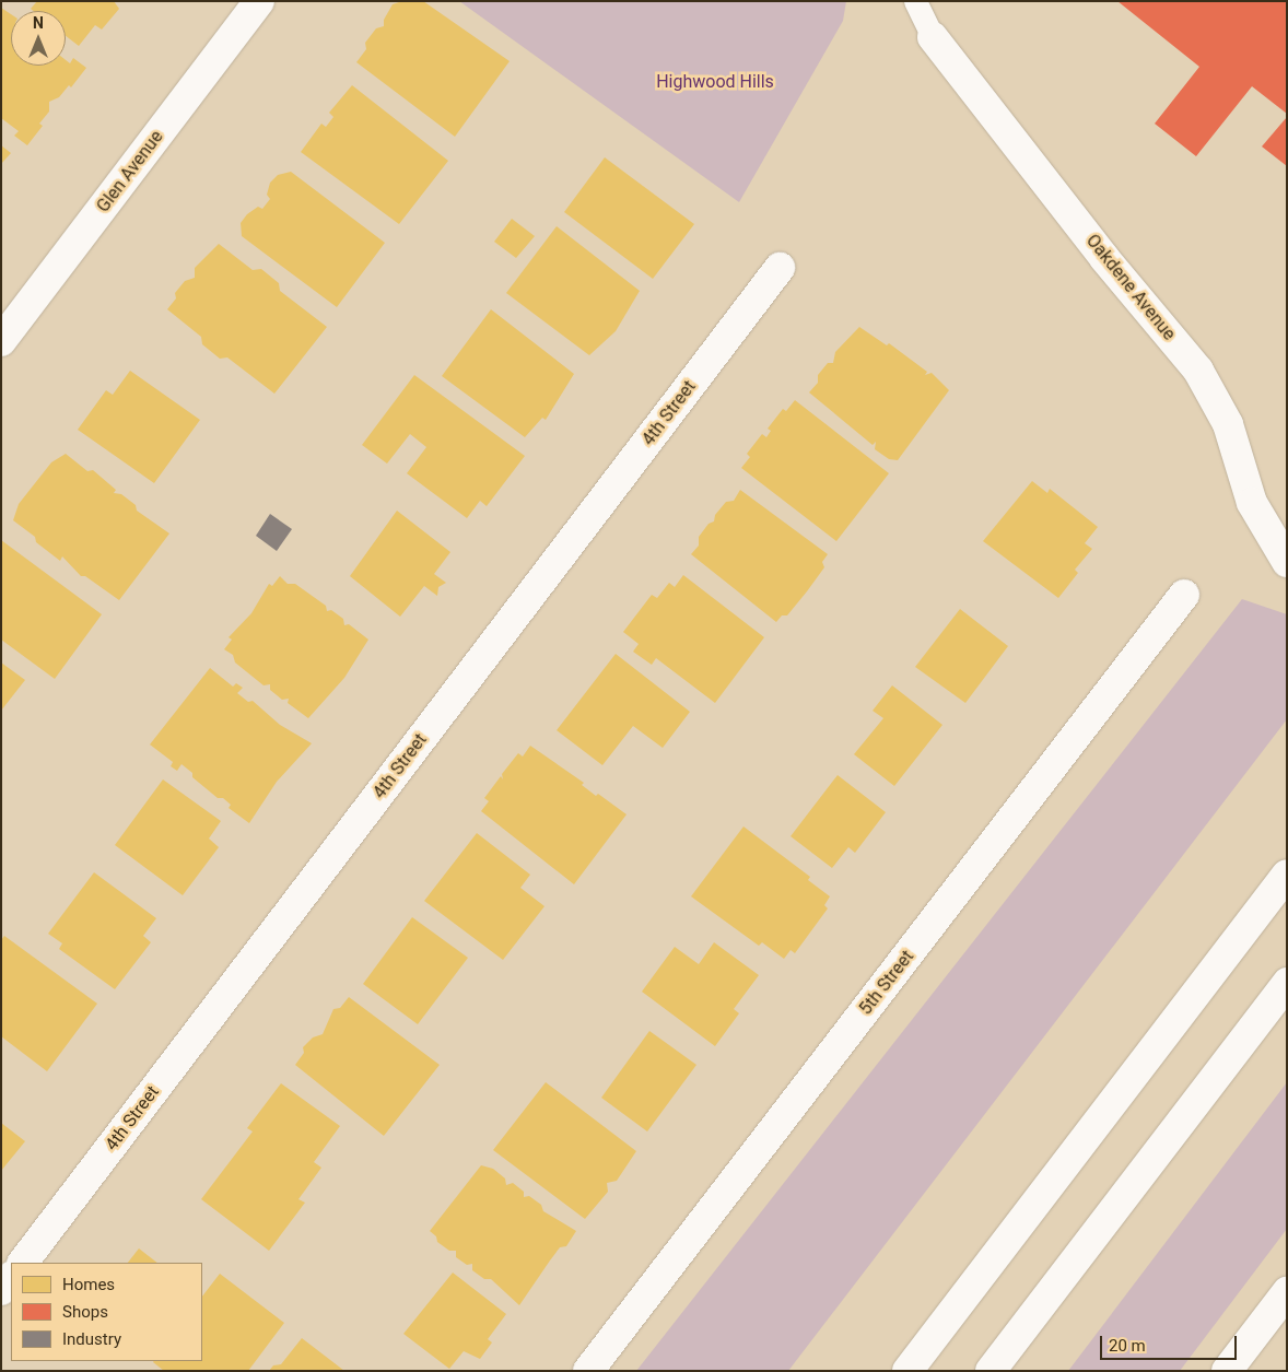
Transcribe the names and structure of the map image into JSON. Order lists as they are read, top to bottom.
{
  "streets": {
    "main road": [
      "Glen Avenue",
      "Oakdene Avenue",
      "4th Street",
      "5th Street"
    ]
  },
  "parks": ["Highwood Hills"],
  "legend": ["Homes", "Shops", "Industry"],
  "scale_bar": "20 m",
  "north": "top"
}
